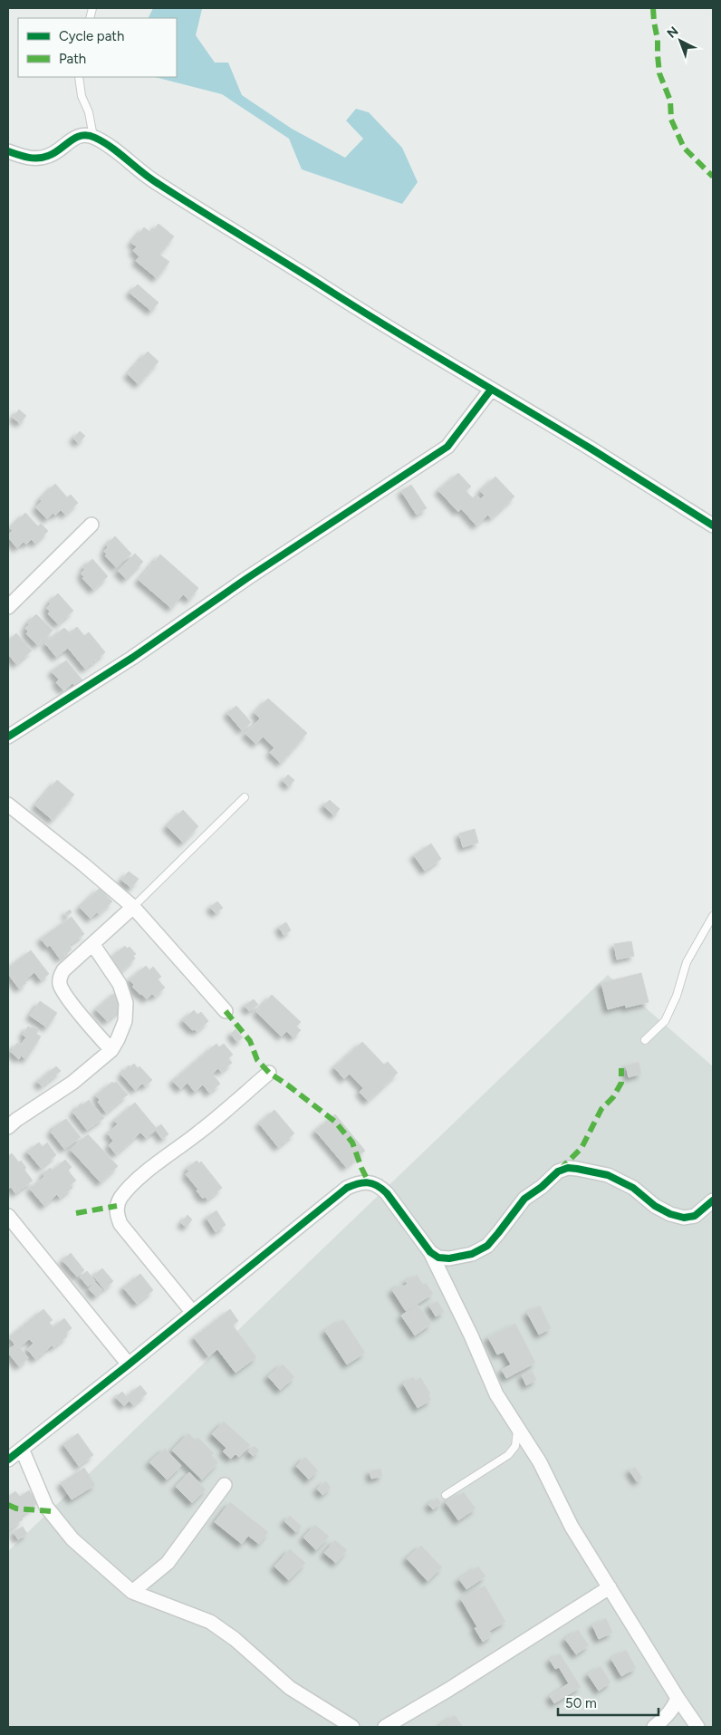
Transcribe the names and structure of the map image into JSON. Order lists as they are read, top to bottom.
{
  "legend": ["Cycle path", "Path"],
  "scale_bar": "50 m",
  "north": "top left"
}
